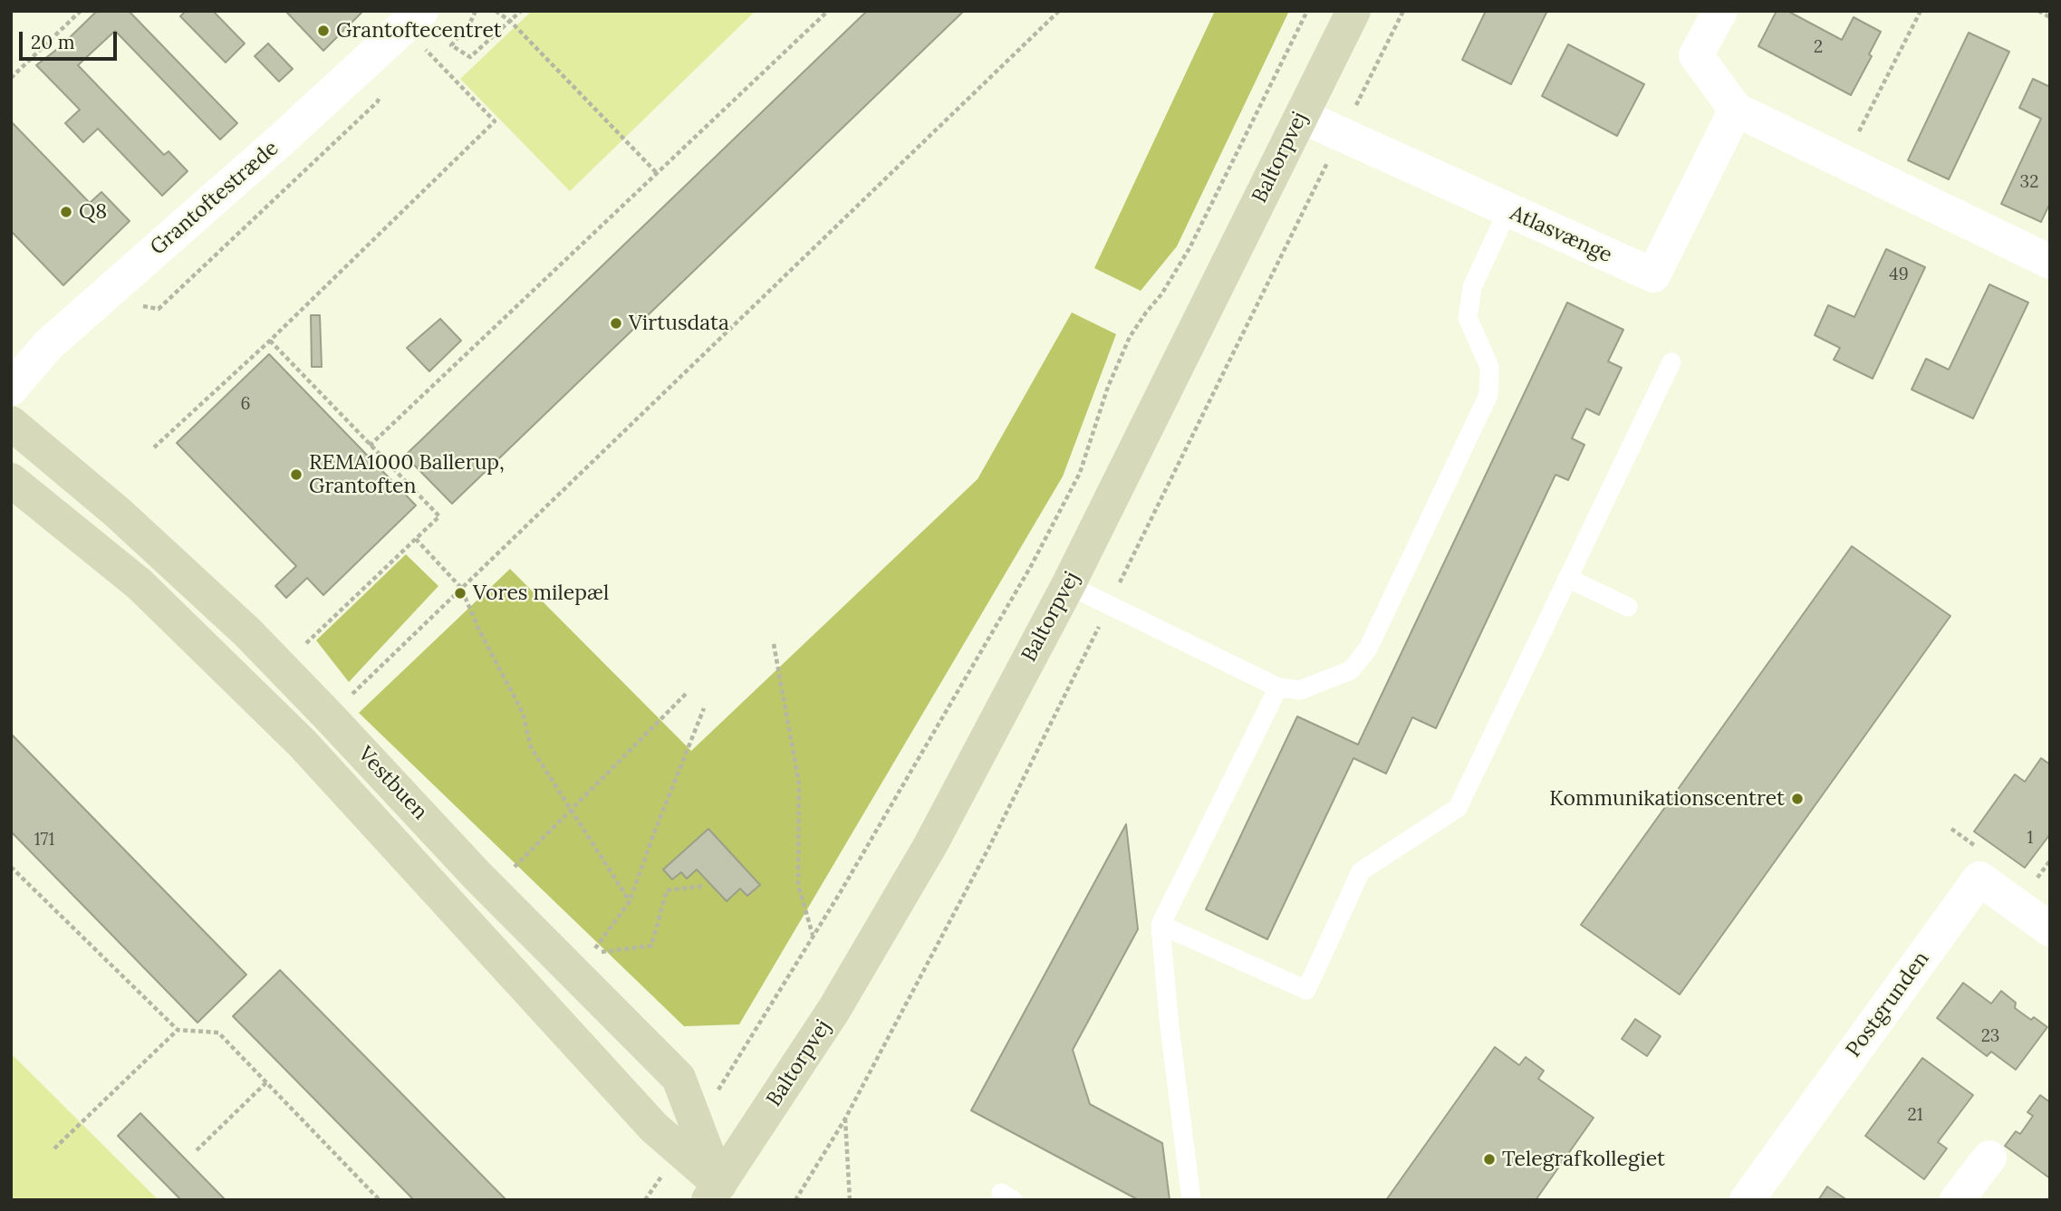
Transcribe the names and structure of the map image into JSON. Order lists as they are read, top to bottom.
{
  "streets": {
    "street": [
      "Baltorpvej",
      "Grantoftestræde",
      "Atlasvænge",
      "Vestbuen",
      "Postgrunden"
    ]
  },
  "crossings": [
    ["Baltorpvej", "Atlasvænge"],
    ["Baltorpvej", "Vestbuen"]
  ],
  "places": [
    "Grantoftecentret",
    "Q8",
    "Virtusdata",
    "REMA1000 Ballerup, Grantoften",
    "Vores milepæl",
    "Kommunikationscentret",
    "Telegrafkollegiet"
  ],
  "house_numbers": [
    "2",
    "32",
    "49",
    "6",
    "1",
    "171",
    "23",
    "21"
  ],
  "scale_bar": "20 m"
}
